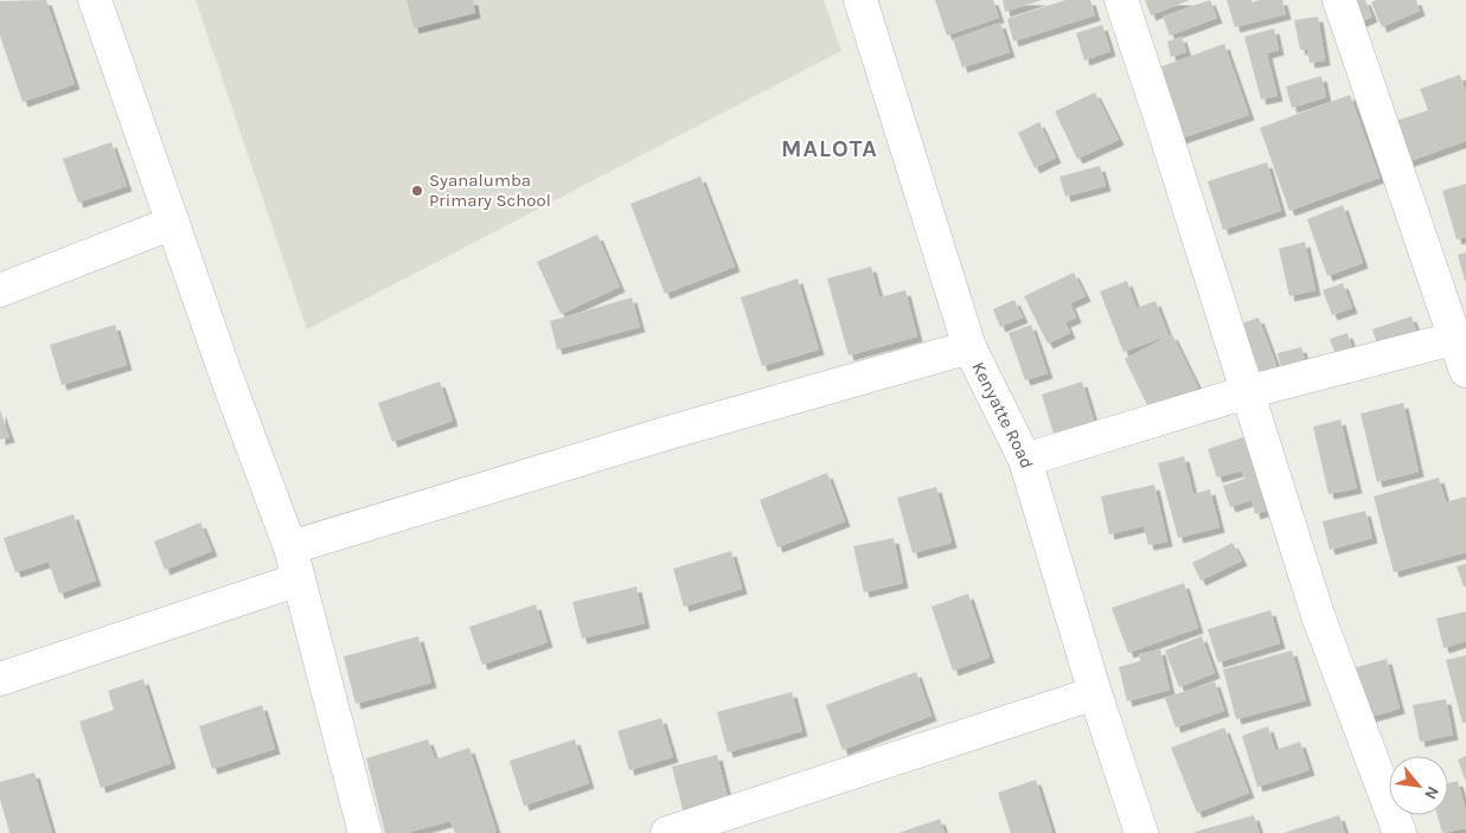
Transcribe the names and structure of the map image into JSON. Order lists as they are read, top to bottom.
{
  "streets": {
    "street": ["Kenyatte Road"]
  },
  "districts": ["MALOTA"],
  "places": ["Syanalumba Primary School"],
  "north": "bottom right"
}
